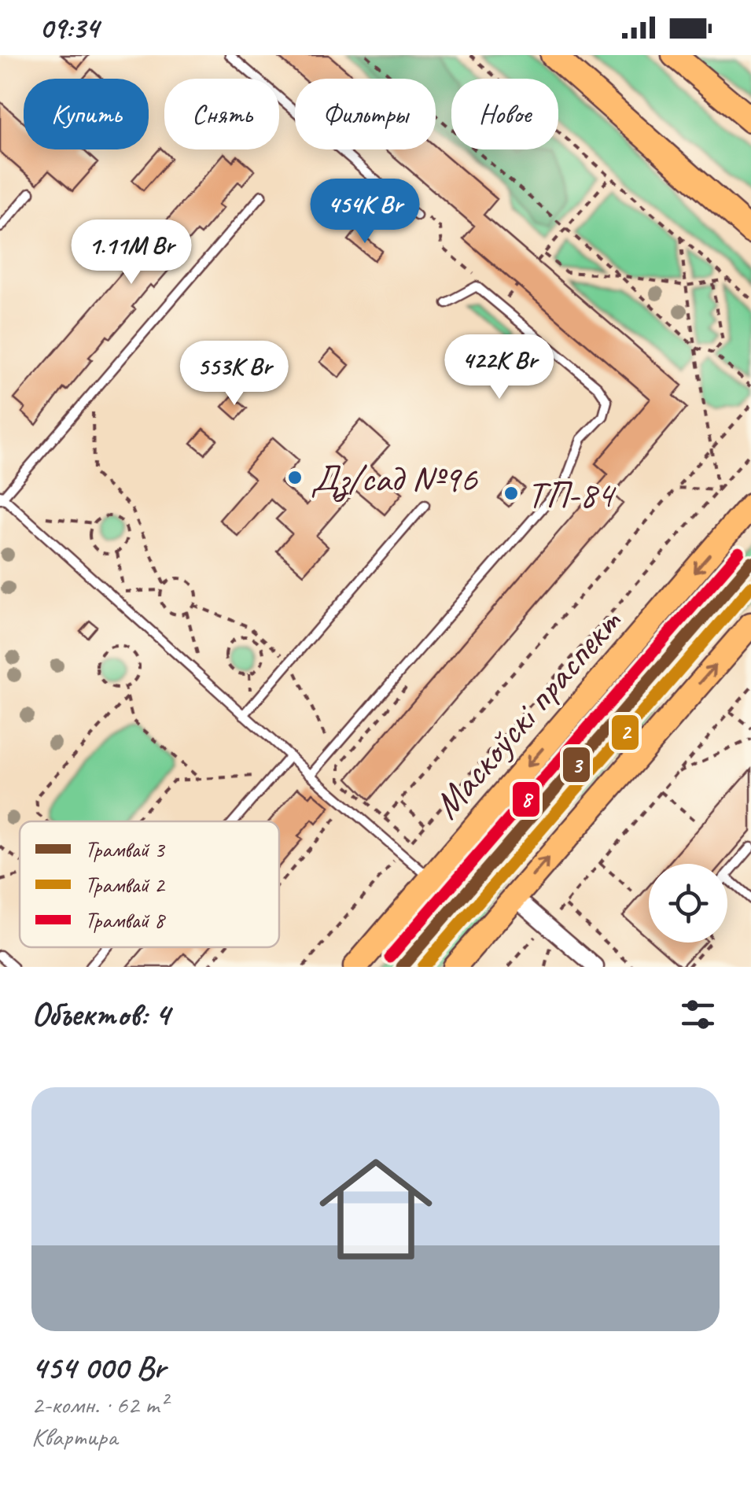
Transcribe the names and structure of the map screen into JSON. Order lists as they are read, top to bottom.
{
  "streets": {
    "main road": ["Маскоўскі праспект"]
  },
  "places": ["Дз/сад №96", "ТП-84"],
  "lines": ["tram line 8", "tram line 3", "tram line 2"],
  "legend": ["Трамвай 3", "Трамвай 2", "Трамвай 8"],
  "page": {
    "status": "09:34",
    "chip": [
      "Купить",
      "Снять",
      "Фильтры",
      "Новое"
    ],
    "price": [
      "454K Br",
      "1.11M Br",
      "422K Br",
      "553K Br"
    ],
    "heading": "Объектов: 4",
    "list": [
      {
        "name": "454 000 Br",
        "note": "2-комн. · 62 m² · Квартира"
      }
    ]
  }
}
